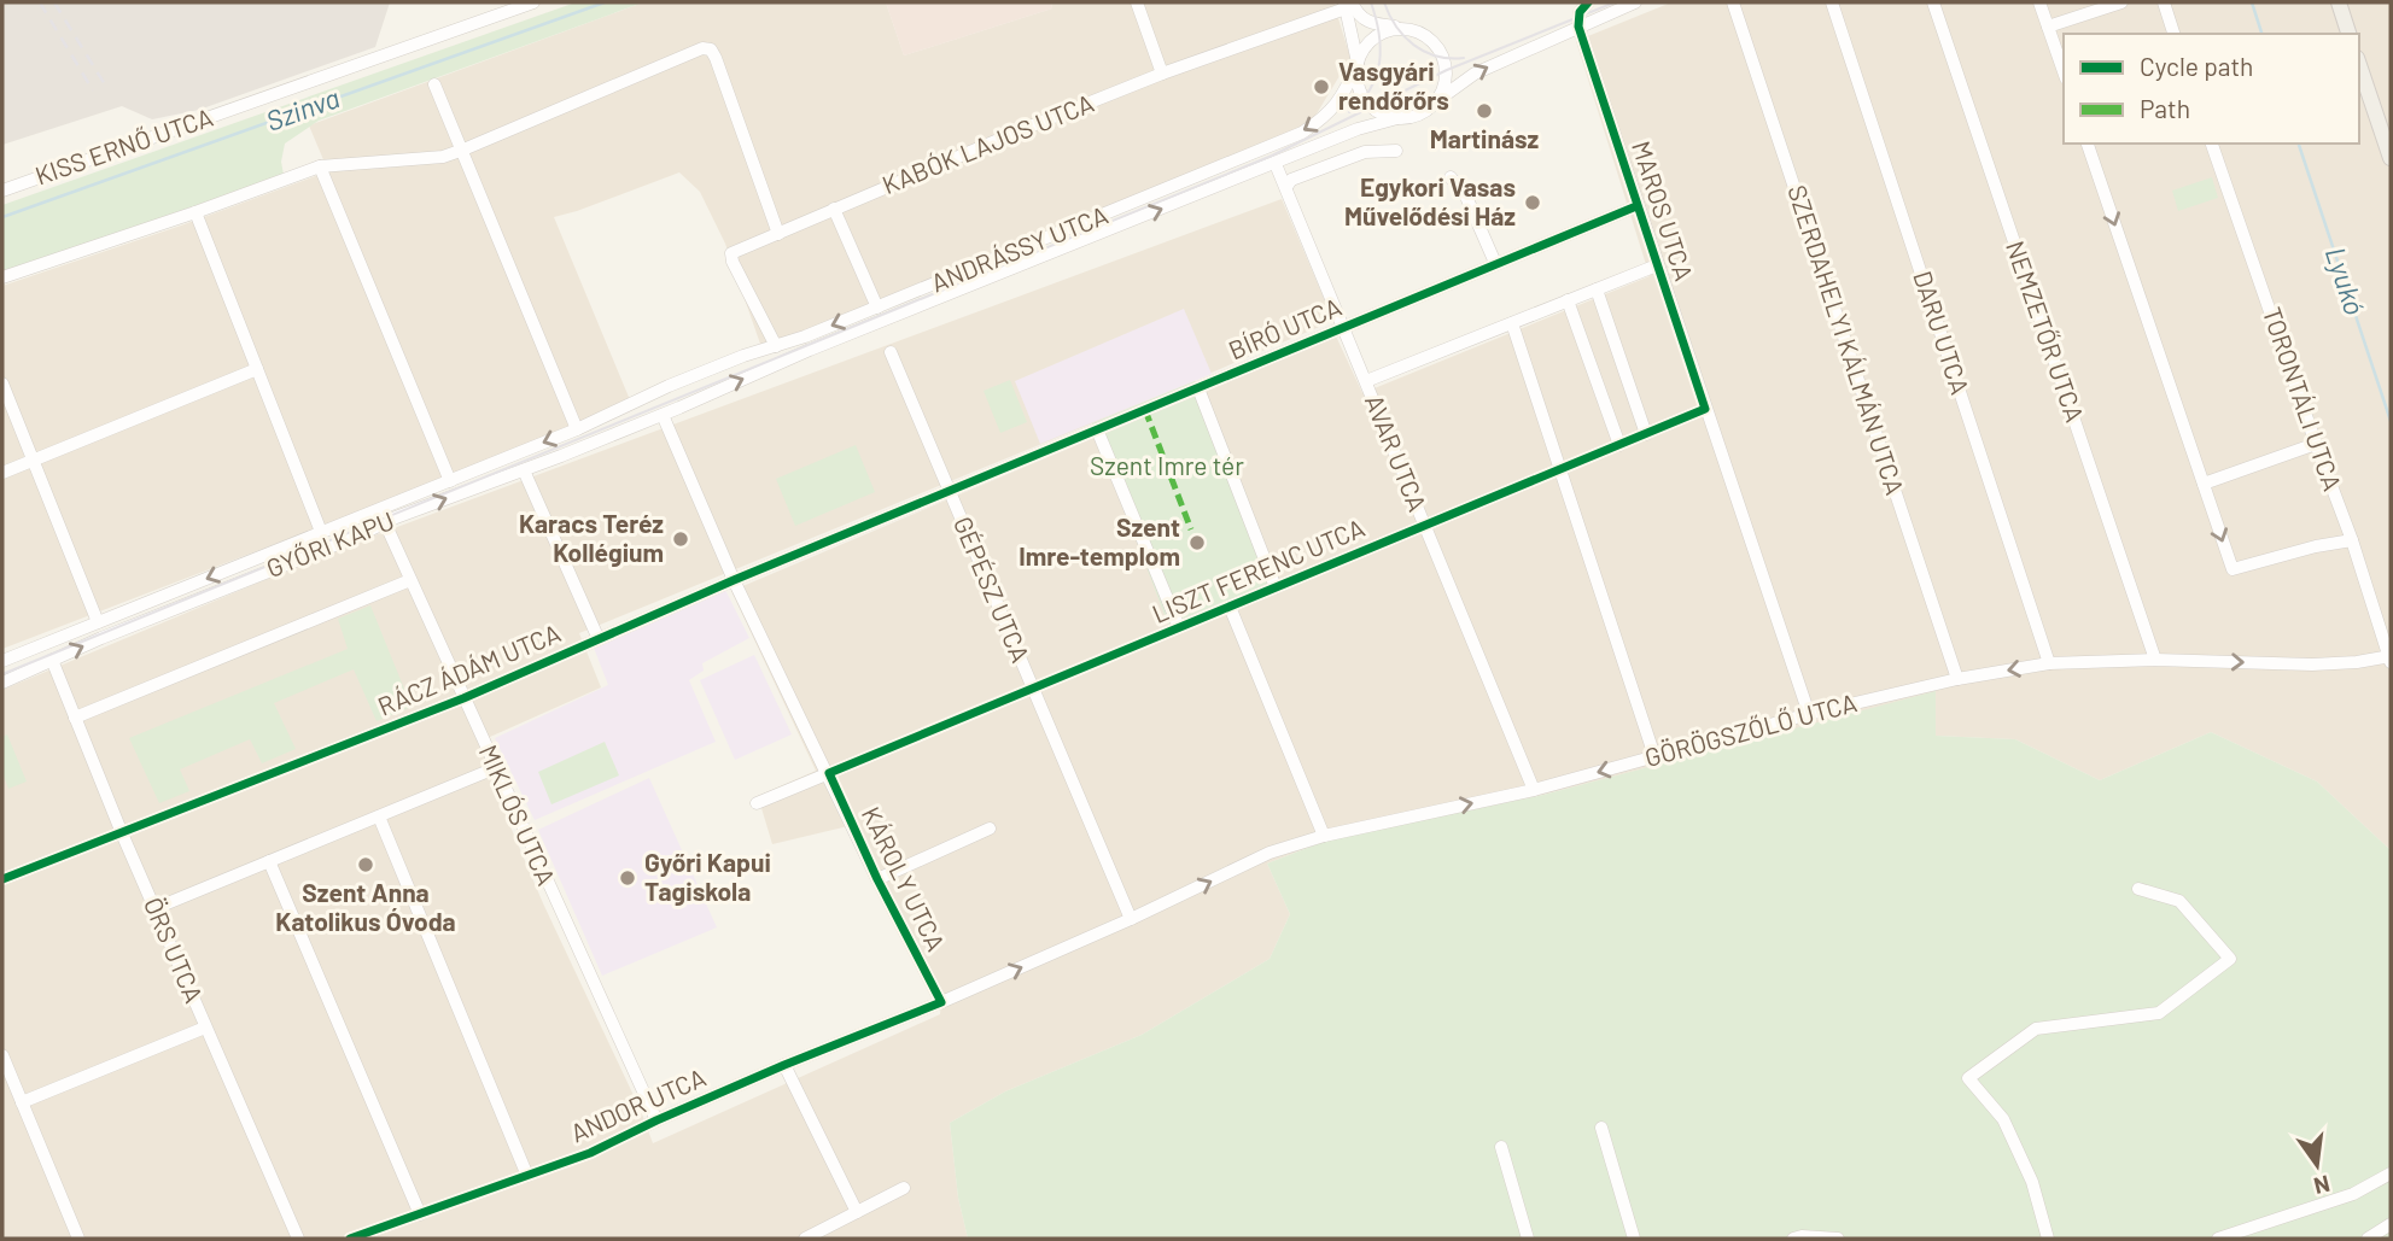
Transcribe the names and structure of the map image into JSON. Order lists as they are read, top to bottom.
{
  "streets": {
    "street": [
      "KABÓK LAJOS UTCA",
      "KISS ERNŐ UTCA",
      "MAROS UTCA",
      "ANDRÁSSY UTCA",
      "BÍRÓ UTCA",
      "NEMZETŐR UTCA",
      "DARU UTCA",
      "SZERDAHELYI KÁLMÁN UTCA",
      "TORONTÁLI UTCA",
      "AVAR UTCA",
      "GYŐRI KAPU",
      "LISZT FERENC UTCA",
      "GÉPÉSZ UTCA",
      "RÁCZ ÁDÁM UTCA",
      "GÖRÖGSZŐLŐ UTCA",
      "MIKLÓS UTCA",
      "KÁROLY UTCA",
      "ÖRS UTCA",
      "ANDOR UTCA"
    ]
  },
  "crossings": [
    ["KABÓK LAJOS UTCA", "ANDRÁSSY UTCA"],
    ["MAROS UTCA", "BÍRÓ UTCA"],
    ["MAROS UTCA", "LISZT FERENC UTCA"],
    ["MAROS UTCA", "GÖRÖGSZŐLŐ UTCA"],
    ["ANDRÁSSY UTCA", "AVAR UTCA"],
    ["ANDRÁSSY UTCA", "GYŐRI KAPU"],
    ["ANDRÁSSY UTCA", "KÁROLY UTCA"],
    ["BÍRÓ UTCA", "AVAR UTCA"],
    ["BÍRÓ UTCA", "GÉPÉSZ UTCA"],
    ["BÍRÓ UTCA", "RÁCZ ÁDÁM UTCA"],
    ["NEMZETŐR UTCA", "GÖRÖGSZŐLŐ UTCA"],
    ["DARU UTCA", "GÖRÖGSZŐLŐ UTCA"],
    ["SZERDAHELYI KÁLMÁN UTCA", "GÖRÖGSZŐLŐ UTCA"],
    ["TORONTÁLI UTCA", "GÖRÖGSZŐLŐ UTCA"],
    ["AVAR UTCA", "LISZT FERENC UTCA"],
    ["AVAR UTCA", "GÖRÖGSZŐLŐ UTCA"],
    ["GYŐRI KAPU", "MIKLÓS UTCA"],
    ["GYŐRI KAPU", "KÁROLY UTCA"],
    ["GYŐRI KAPU", "ÖRS UTCA"],
    ["LISZT FERENC UTCA", "GÉPÉSZ UTCA"],
    ["LISZT FERENC UTCA", "KÁROLY UTCA"],
    ["GÉPÉSZ UTCA", "RÁCZ ÁDÁM UTCA"],
    ["GÉPÉSZ UTCA", "GÖRÖGSZŐLŐ UTCA"],
    ["GÉPÉSZ UTCA", "ANDOR UTCA"],
    ["RÁCZ ÁDÁM UTCA", "MIKLÓS UTCA"],
    ["RÁCZ ÁDÁM UTCA", "KÁROLY UTCA"],
    ["RÁCZ ÁDÁM UTCA", "ÖRS UTCA"],
    ["GÖRÖGSZŐLŐ UTCA", "ANDOR UTCA"],
    ["MIKLÓS UTCA", "ANDOR UTCA"],
    ["KÁROLY UTCA", "ANDOR UTCA"]
  ],
  "water": ["Szinva", "Lyukó"],
  "parks": ["Szent Imre tér"],
  "places": [
    "Vasgyári rendőrőrs",
    "Martinász",
    "Egykori Vasas Művelődési Ház",
    "Karacs Teréz Kollégium",
    "Szent Imre-templom",
    "Szent Anna Katolikus Óvoda",
    "Győri Kapui Tagiskola"
  ],
  "legend": ["Cycle path", "Path"],
  "north": "bottom"
}
